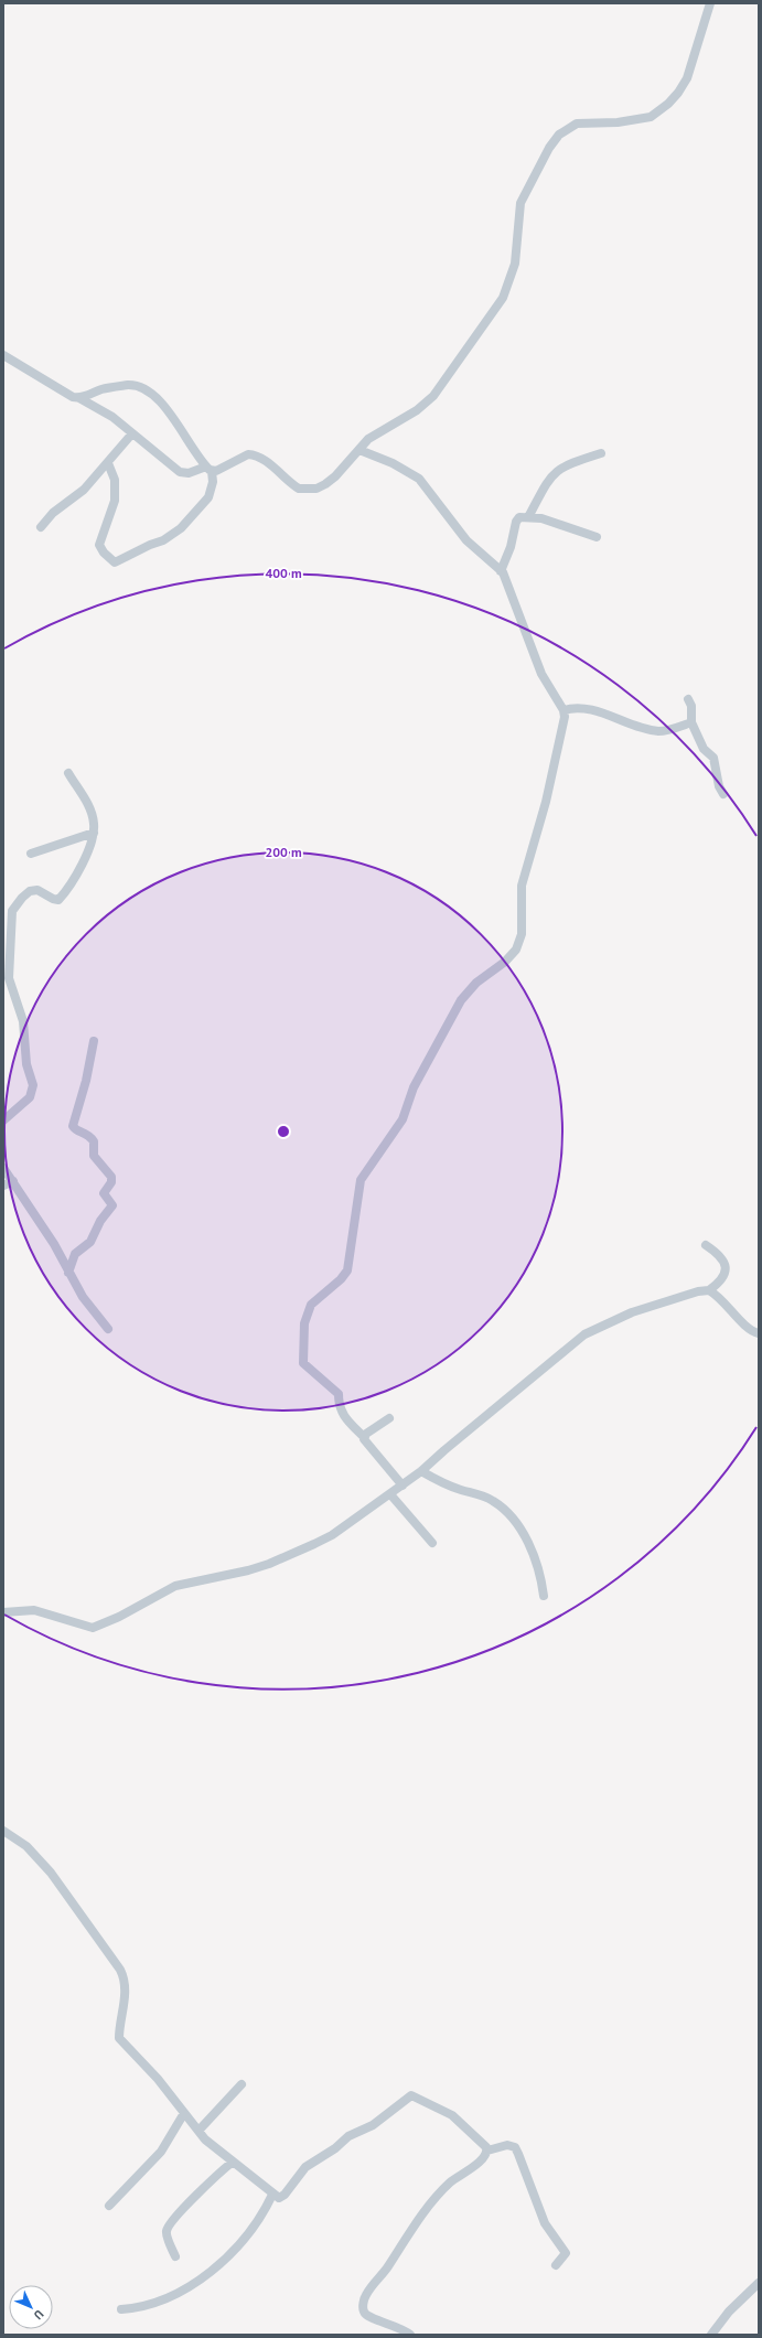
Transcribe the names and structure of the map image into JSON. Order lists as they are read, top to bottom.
{
  "north": "bottom right",
  "rings": ["400 m", "200 m"]
}
